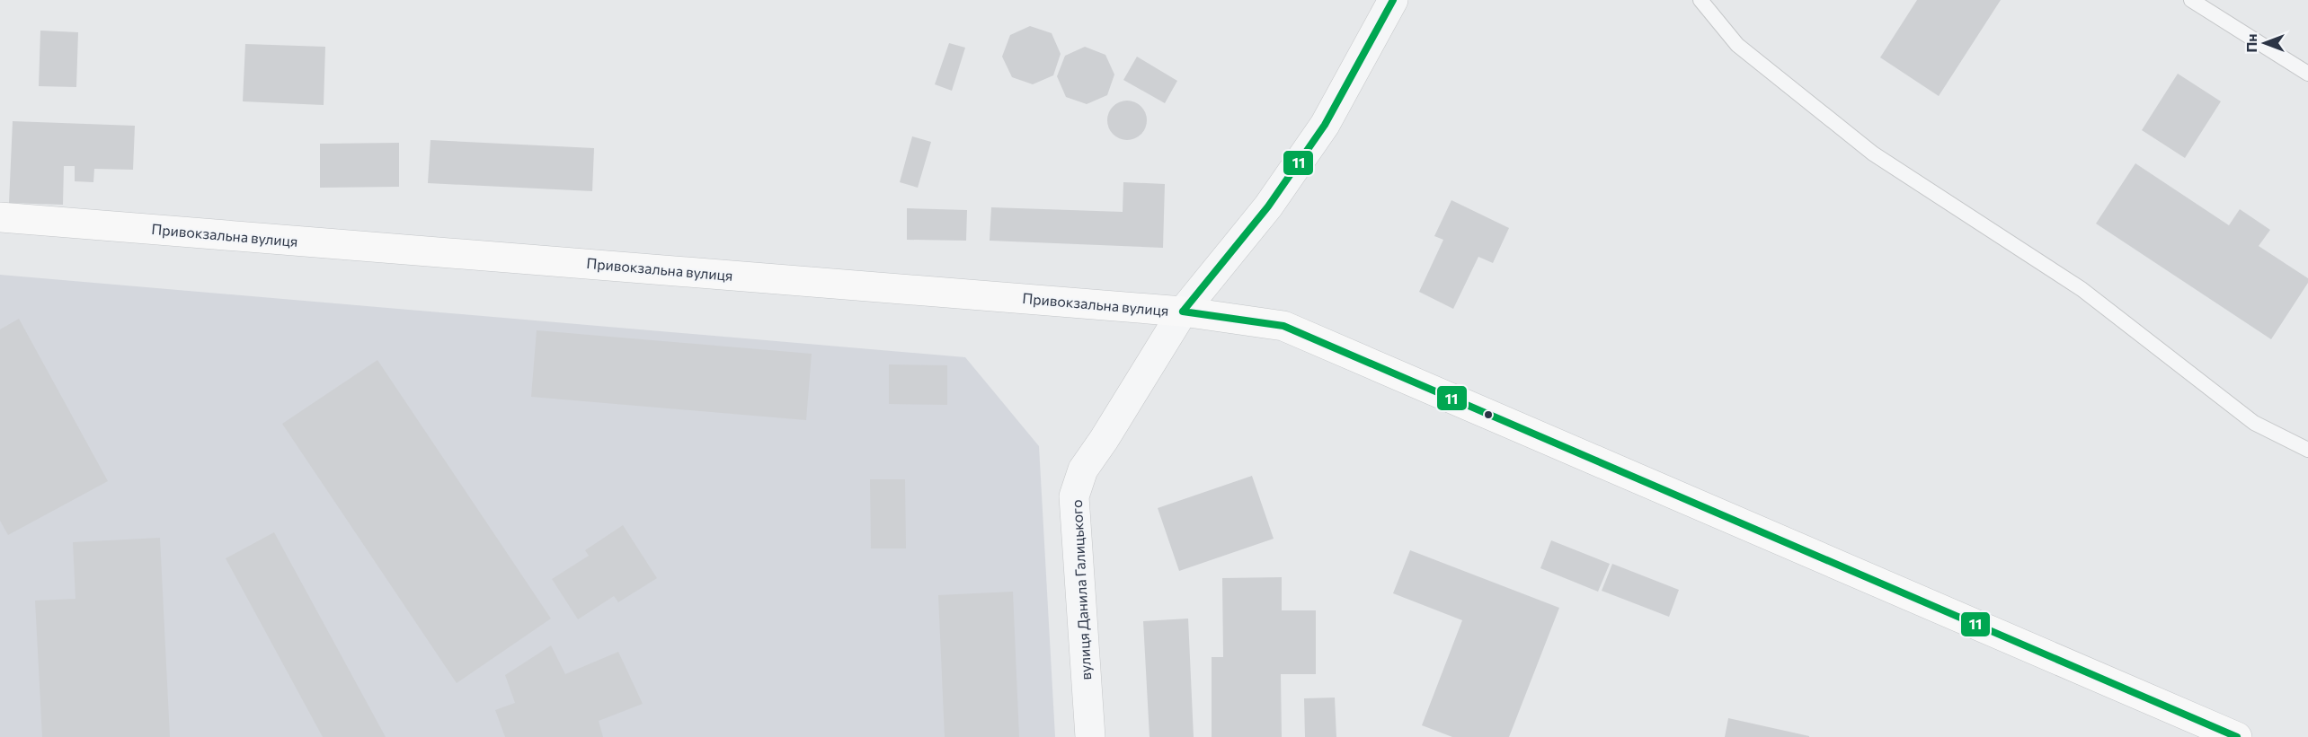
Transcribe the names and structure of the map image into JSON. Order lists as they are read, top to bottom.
{
  "streets": {
    "main road": ["Привокзальна вулиця"],
    "street": ["вулиця Данила Галицького"]
  },
  "crossings": [
    ["Привокзальна вулиця", "вулиця Данила Галицького"]
  ],
  "lines": ["transit line 11"],
  "north": "left"
}
